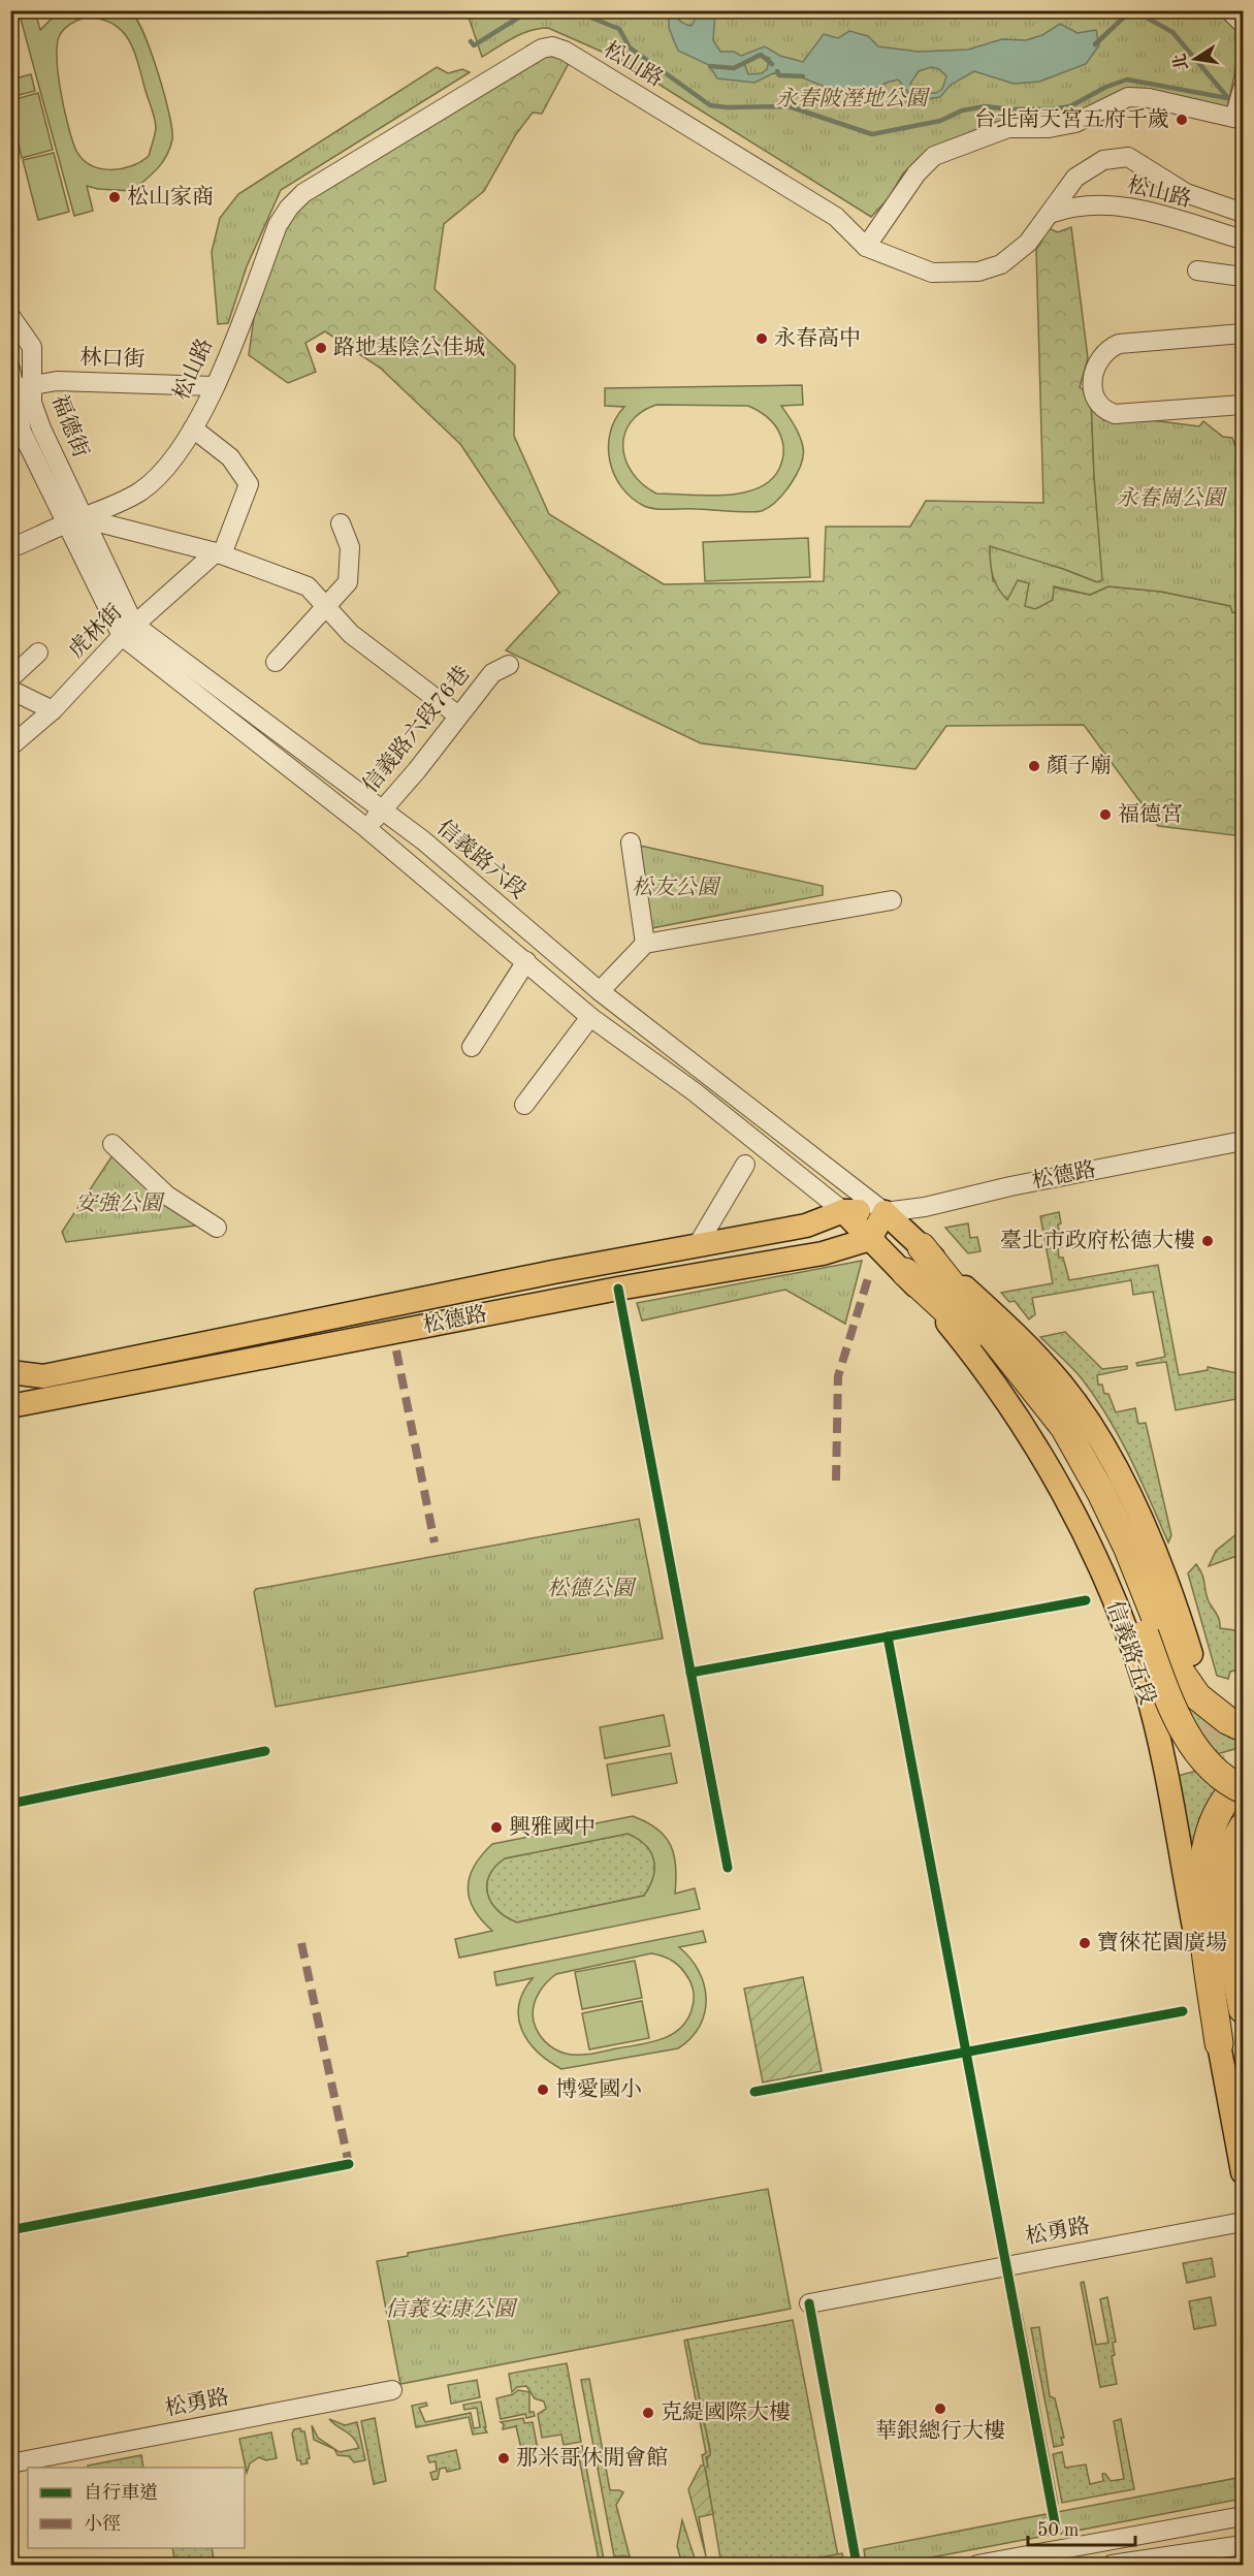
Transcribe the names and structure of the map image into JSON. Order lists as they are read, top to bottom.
{
  "streets": {
    "main road": ["松德路", "信義路五段"],
    "street": [
      "松山路",
      "林口街",
      "福德街",
      "虎林街",
      "信義路六段76巷",
      "信義路六段",
      "松勇路"
    ]
  },
  "crossings": [
    ["松山路", "林口街"],
    ["松山路", "福德街"],
    ["松山路", "信義路六段"],
    ["林口街", "福德街"],
    ["福德街", "信義路六段"],
    ["虎林街", "信義路六段"],
    ["信義路六段76巷", "信義路六段"],
    ["信義路六段", "松德路"],
    ["信義路六段", "信義路五段"],
    ["松德路", "信義路五段"]
  ],
  "parks": [
    "永春陂溼地公園",
    "永春崗公園",
    "松友公園",
    "安強公園",
    "松德公園",
    "信義安康公園"
  ],
  "places": [
    "台北南天宮五府千歲",
    "松山家商",
    "永春高中",
    "路地基陰公佳城",
    "顏子廟",
    "福德宮",
    "臺北市政府松德大樓",
    "興雅國中",
    "寶徠花園廣場",
    "博愛國小",
    "華銀總行大樓",
    "克緹國際大樓",
    "那米哥休閒會館"
  ],
  "legend": ["自行車道", "小徑"],
  "scale_bar": "50 m",
  "north": "left"
}
